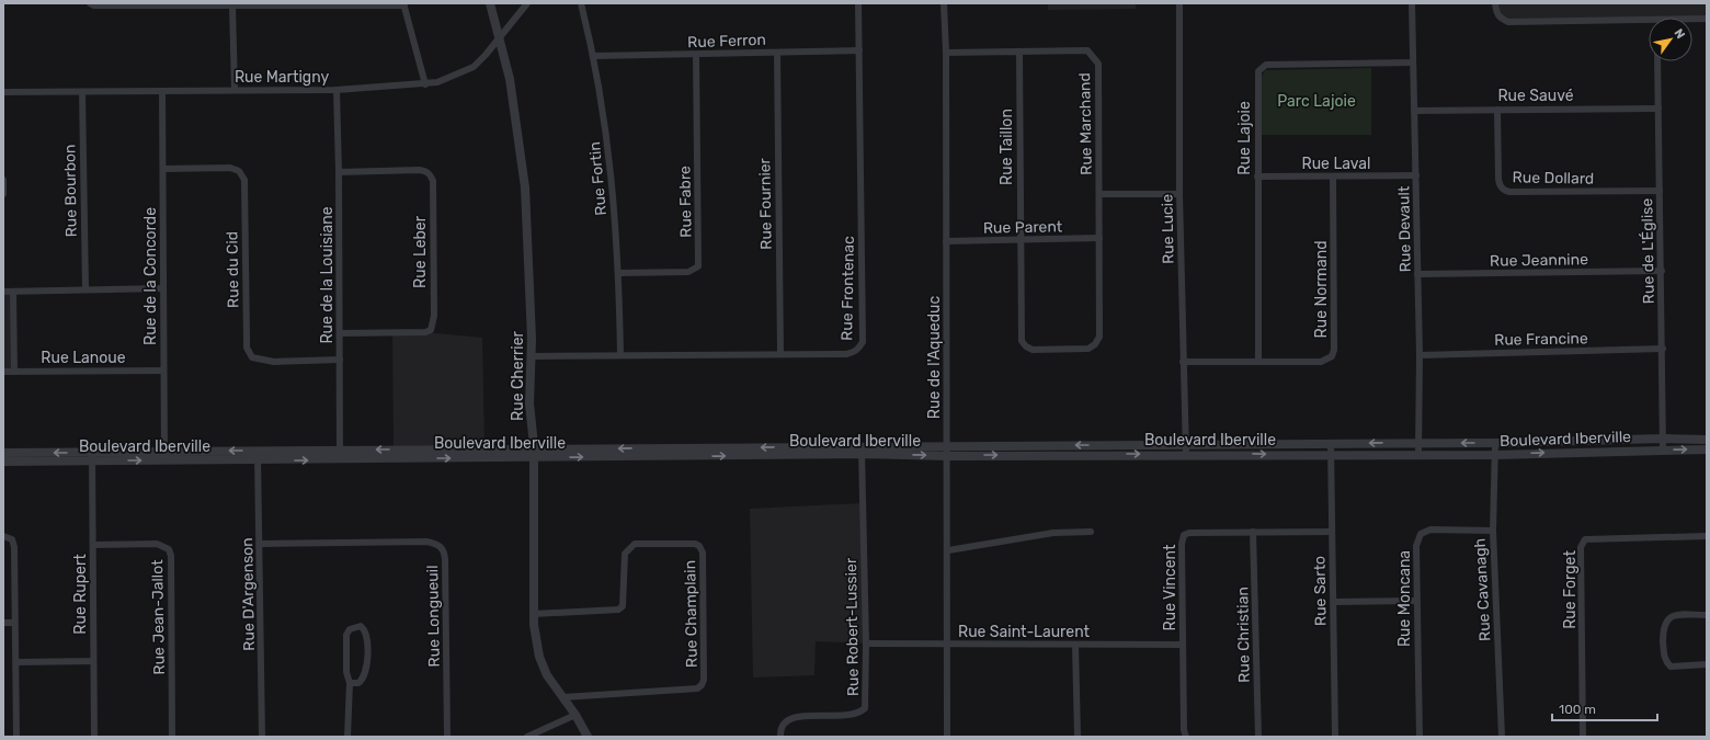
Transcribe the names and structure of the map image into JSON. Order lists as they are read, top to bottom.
{
  "streets": {
    "street": [
      "Rue Ferron",
      "Rue Martigny",
      "Rue Sauvé",
      "Rue Marchand",
      "Rue Lajoie",
      "Rue Taillon",
      "Rue Laval",
      "Rue Dollard",
      "Rue Fortin",
      "Rue Bourbon",
      "Rue Fabre",
      "Rue Fournier",
      "Rue Parent",
      "Rue Lucie",
      "Rue Devault",
      "Rue de L'Église",
      "Rue Leber",
      "Rue Jeannine",
      "Rue du Cid",
      "Rue de la Louisiane",
      "Rue de la Concorde",
      "Rue Frontenac",
      "Rue Normand",
      "Rue Francine",
      "Rue Lanoue",
      "Rue de l'Aqueduc",
      "Rue Cherrier",
      "Boulevard Iberville",
      "Rue Vincent",
      "Rue Cavanagh",
      "Rue Forget",
      "Rue Sarto",
      "Rue Rupert",
      "Rue D'Argenson",
      "Rue Moncana",
      "Rue Champlain",
      "Rue Longueuil",
      "Rue Jean-Jallot",
      "Rue Robert-Lussier",
      "Rue Saint-Laurent",
      "Rue Christian"
    ]
  },
  "crossings": [
    ["Rue Ferron", "Rue Fortin"],
    ["Rue Ferron", "Rue Fabre"],
    ["Rue Ferron", "Rue Fournier"],
    ["Rue Ferron", "Rue Frontenac"],
    ["Rue Martigny", "Rue Bourbon"],
    ["Rue Martigny", "Rue de la Louisiane"],
    ["Rue Martigny", "Rue de la Concorde"],
    ["Rue Martigny", "Rue Cherrier"],
    ["Rue Sauvé", "Rue Dollard"],
    ["Rue Sauvé", "Rue Devault"],
    ["Rue Sauvé", "Rue de L'Église"],
    ["Rue Marchand", "Rue Taillon"],
    ["Rue Marchand", "Rue Parent"],
    ["Rue Marchand", "Rue de l'Aqueduc"],
    ["Rue Lajoie", "Rue Laval"],
    ["Rue Lajoie", "Rue Devault"],
    ["Rue Lajoie", "Rue Normand"],
    ["Rue Taillon", "Rue Parent"],
    ["Rue Laval", "Rue Devault"],
    ["Rue Laval", "Rue Normand"],
    ["Rue Dollard", "Rue de L'Église"],
    ["Rue Fortin", "Rue Fabre"],
    ["Rue Fortin", "Rue Frontenac"],
    ["Rue Fournier", "Rue Frontenac"],
    ["Rue Parent", "Rue de l'Aqueduc"],
    ["Rue Lucie", "Rue Normand"],
    ["Rue Lucie", "Boulevard Iberville"],
    ["Rue Devault", "Rue Jeannine"],
    ["Rue Devault", "Rue Francine"],
    ["Rue Devault", "Boulevard Iberville"],
    ["Rue de L'Église", "Rue Jeannine"],
    ["Rue de L'Église", "Rue Francine"],
    ["Rue de L'Église", "Boulevard Iberville"],
    ["Rue Leber", "Rue de la Louisiane"],
    ["Rue du Cid", "Rue de la Louisiane"],
    ["Rue du Cid", "Rue de la Concorde"],
    ["Rue de la Louisiane", "Boulevard Iberville"],
    ["Rue de la Concorde", "Rue Lanoue"],
    ["Rue de la Concorde", "Boulevard Iberville"],
    ["Rue Frontenac", "Rue Cherrier"],
    ["Rue de l'Aqueduc", "Boulevard Iberville"],
    ["Rue de l'Aqueduc", "Rue Saint-Laurent"],
    ["Rue Cherrier", "Boulevard Iberville"],
    ["Rue Cherrier", "Rue Champlain"],
    ["Boulevard Iberville", "Rue Cavanagh"],
    ["Boulevard Iberville", "Rue Sarto"],
    ["Boulevard Iberville", "Rue Rupert"],
    ["Boulevard Iberville", "Rue D'Argenson"],
    ["Boulevard Iberville", "Rue Robert-Lussier"],
    ["Rue Vincent", "Rue Sarto"],
    ["Rue Vincent", "Rue Saint-Laurent"],
    ["Rue Vincent", "Rue Christian"],
    ["Rue Cavanagh", "Rue Moncana"],
    ["Rue Rupert", "Rue Jean-Jallot"],
    ["Rue D'Argenson", "Rue Longueuil"],
    ["Rue Robert-Lussier", "Rue Saint-Laurent"]
  ],
  "parks": ["Parc Lajoie"],
  "scale_bar": "100 m",
  "north": "top right"
}
